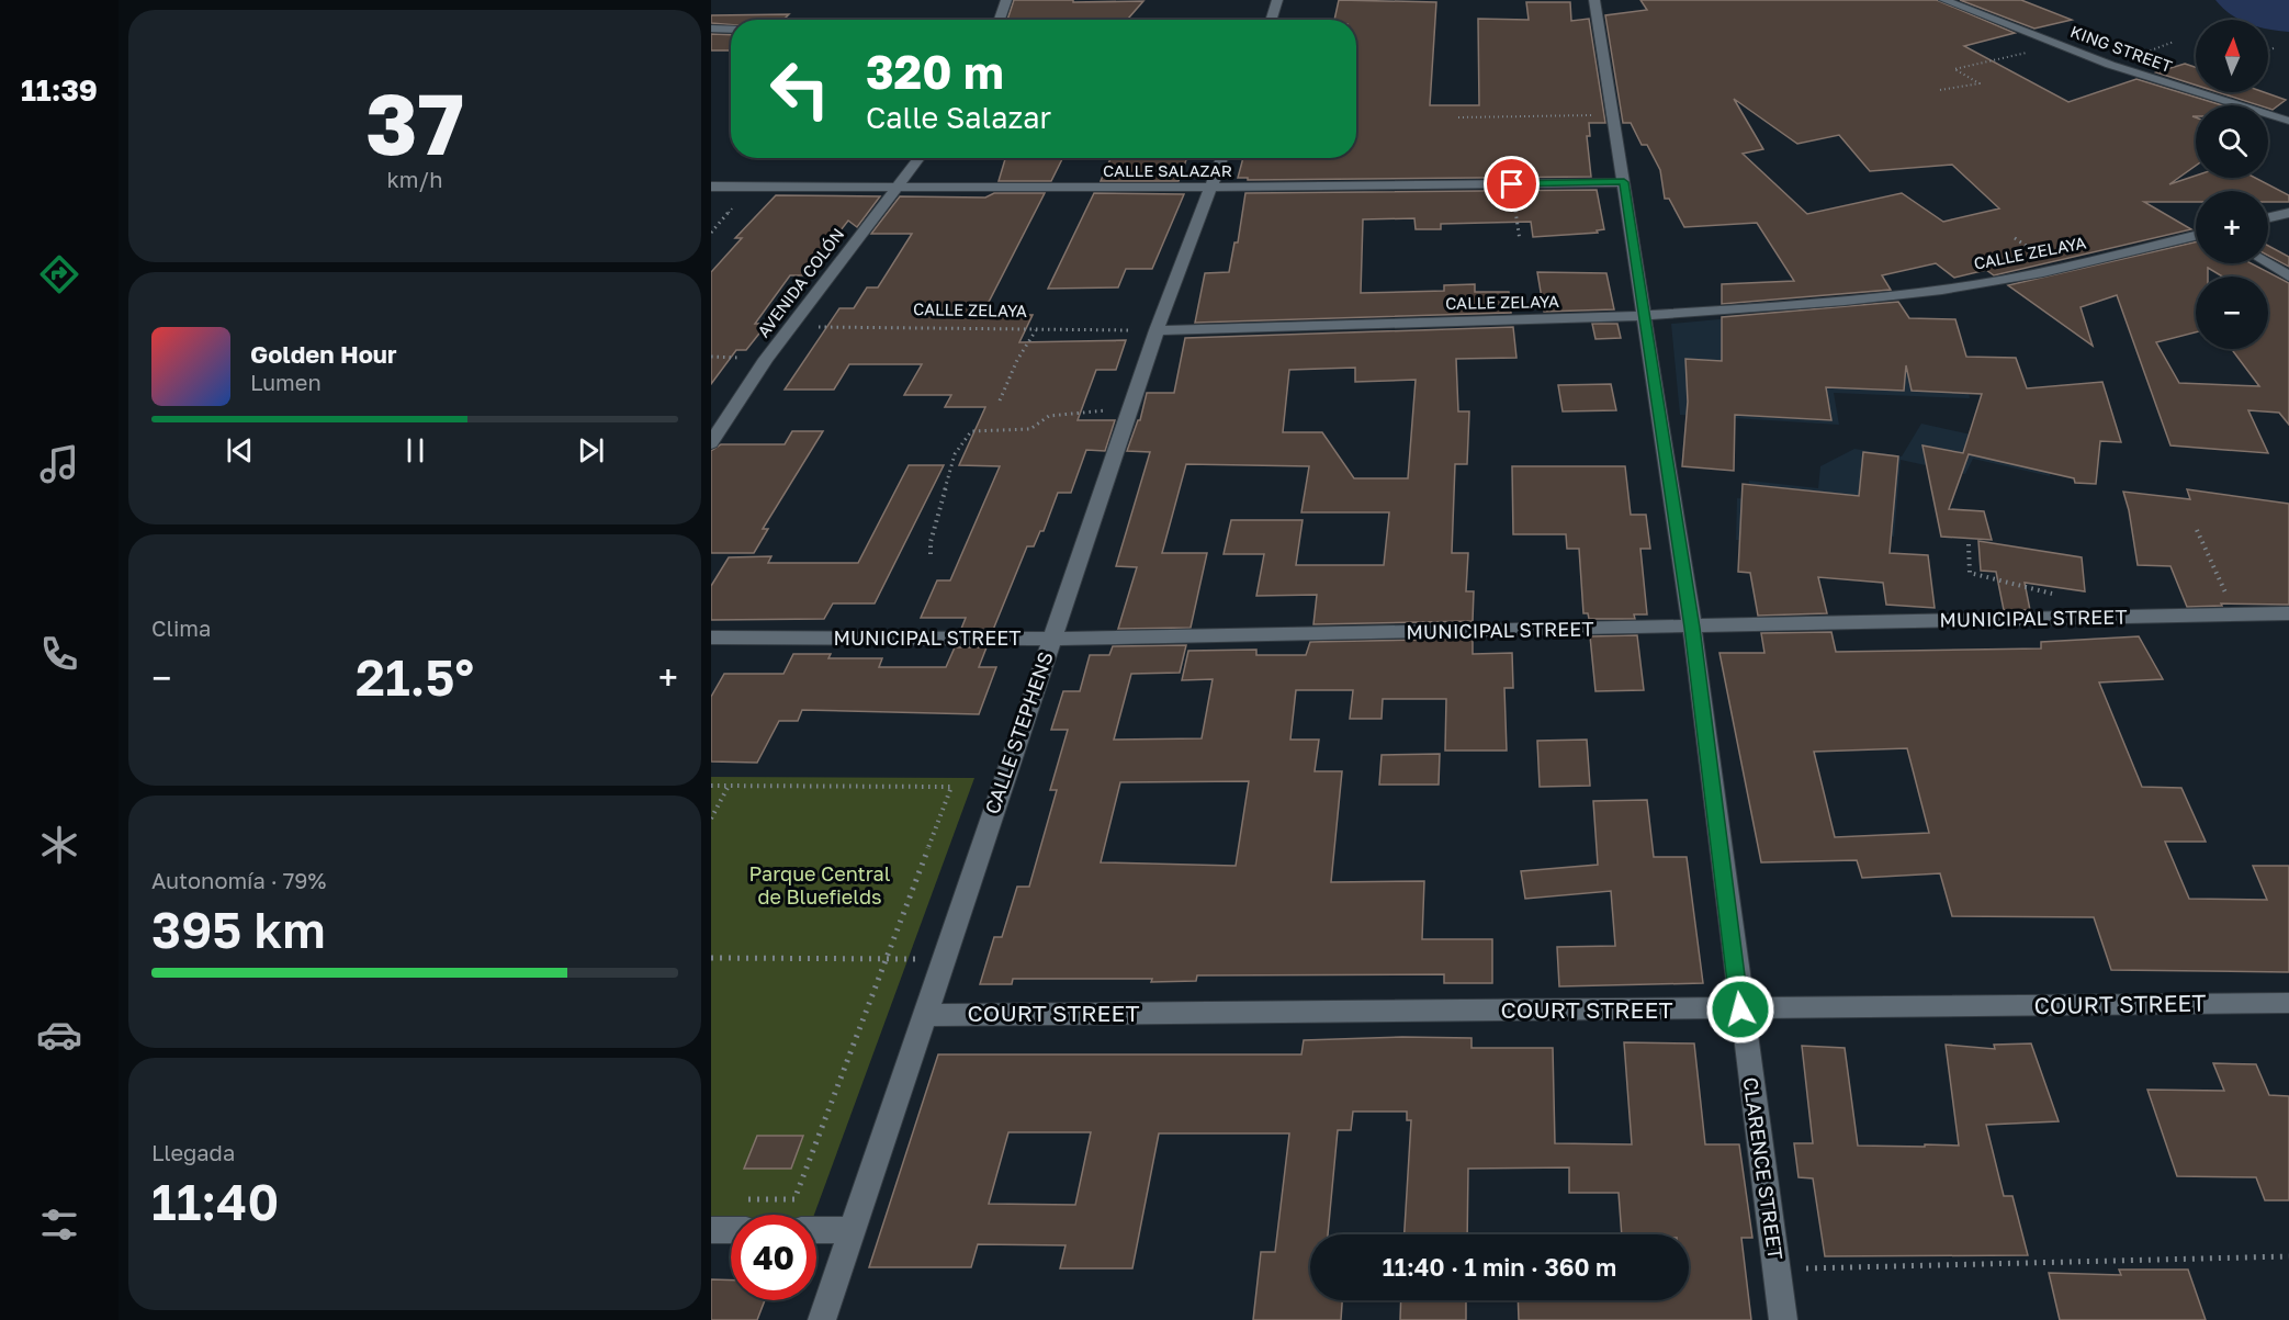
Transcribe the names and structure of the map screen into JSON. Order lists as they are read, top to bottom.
{
  "streets": {
    "street": [
      "KING STREET",
      "CALLE SALAZAR",
      "CALLE ZELAYA",
      "AVENIDA COLÓN",
      "MUNICIPAL STREET",
      "CALLE STEPHENS",
      "COURT STREET",
      "CLARENCE STREET"
    ]
  },
  "crossings": [
    ["CALLE SALAZAR", "AVENIDA COLÓN"],
    ["CALLE SALAZAR", "CALLE STEPHENS"],
    ["CALLE SALAZAR", "CLARENCE STREET"],
    ["CALLE ZELAYA", "AVENIDA COLÓN"],
    ["CALLE ZELAYA", "CALLE STEPHENS"],
    ["CALLE ZELAYA", "CLARENCE STREET"],
    ["MUNICIPAL STREET", "CALLE STEPHENS"],
    ["MUNICIPAL STREET", "CLARENCE STREET"],
    ["CALLE STEPHENS", "COURT STREET"],
    ["COURT STREET", "CLARENCE STREET"]
  ],
  "parks": ["Parque Central de Bluefields"],
  "north": "top",
  "page": {
    "tabs": "11:39",
    "tile": [
      ["37", "km/h"],
      "Clima",
      ["Autonomía · 79%", "395 km"],
      ["Llegada", "11:40"]
    ],
    "map_buttons": ["+", "−"],
    "turn": ["320 m", "Calle Salazar"],
    "song": ["Golden Hour", "Lumen"],
    "heat": ["−", "21.5°", "+"],
    "limit": "40",
    "trip": "11:40 · 1 min · 360 m"
  }
}
